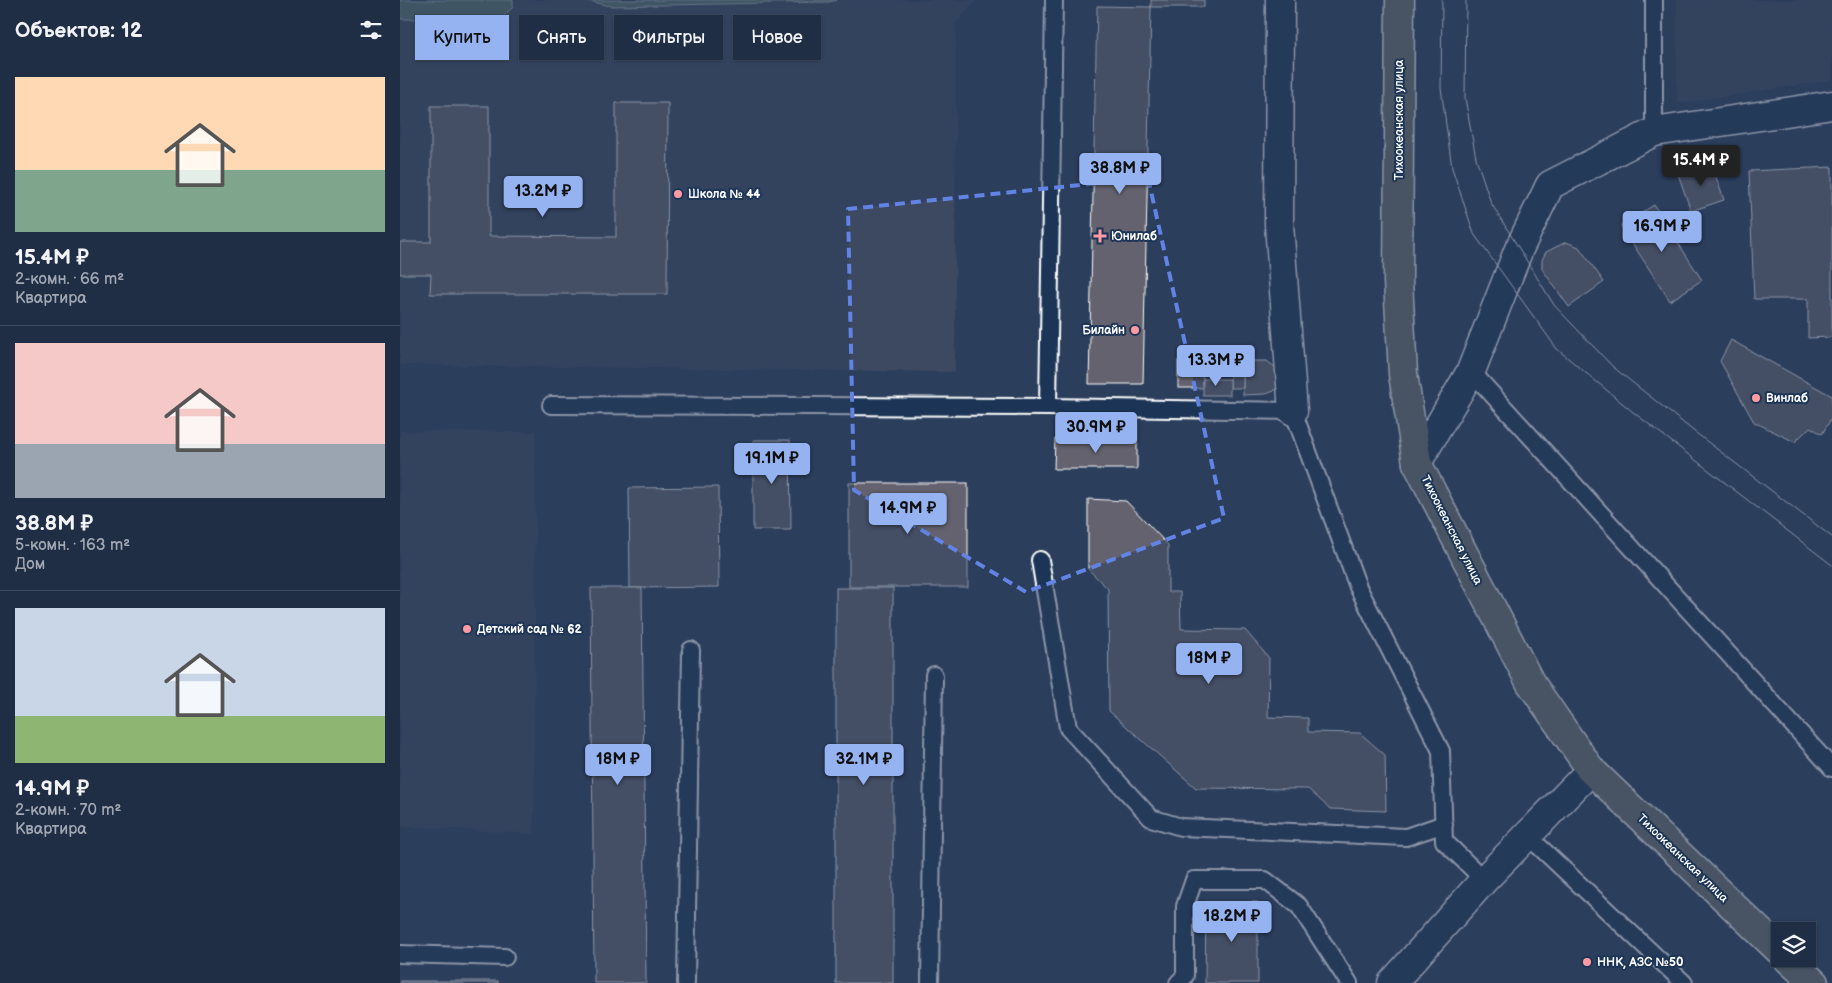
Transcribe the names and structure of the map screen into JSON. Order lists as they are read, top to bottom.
{
  "streets": {
    "main road": ["Тихоокеанская улица"]
  },
  "places": {
    "other": [
      "Школа № 44",
      "Билайн",
      "Винлаб",
      "Детский сад № 62",
      "ННК, АЗС №50"
    ],
    "health": ["Юнилаб"]
  },
  "page": {
    "heading": "Объектов: 12",
    "chip": [
      "Купить",
      "Снять",
      "Фильтры",
      "Новое"
    ],
    "list": [
      {
        "name": "15.4M ₽",
        "note": "2-комн. · 66 m² · Квартира"
      },
      {
        "name": "38.8M ₽",
        "note": "5-комн. · 163 m² · Дом"
      },
      {
        "name": "14.9M ₽",
        "note": "2-комн. · 70 m² · Квартира"
      }
    ],
    "price": [
      "15.4M ₽",
      "38.8M ₽",
      "13.2M ₽",
      "16.9M ₽",
      "13.3M ₽",
      "30.9M ₽",
      "19.1M ₽",
      "14.9M ₽",
      "18M ₽",
      "18M ₽",
      "32.1M ₽",
      "18.2M ₽"
    ]
  }
}
